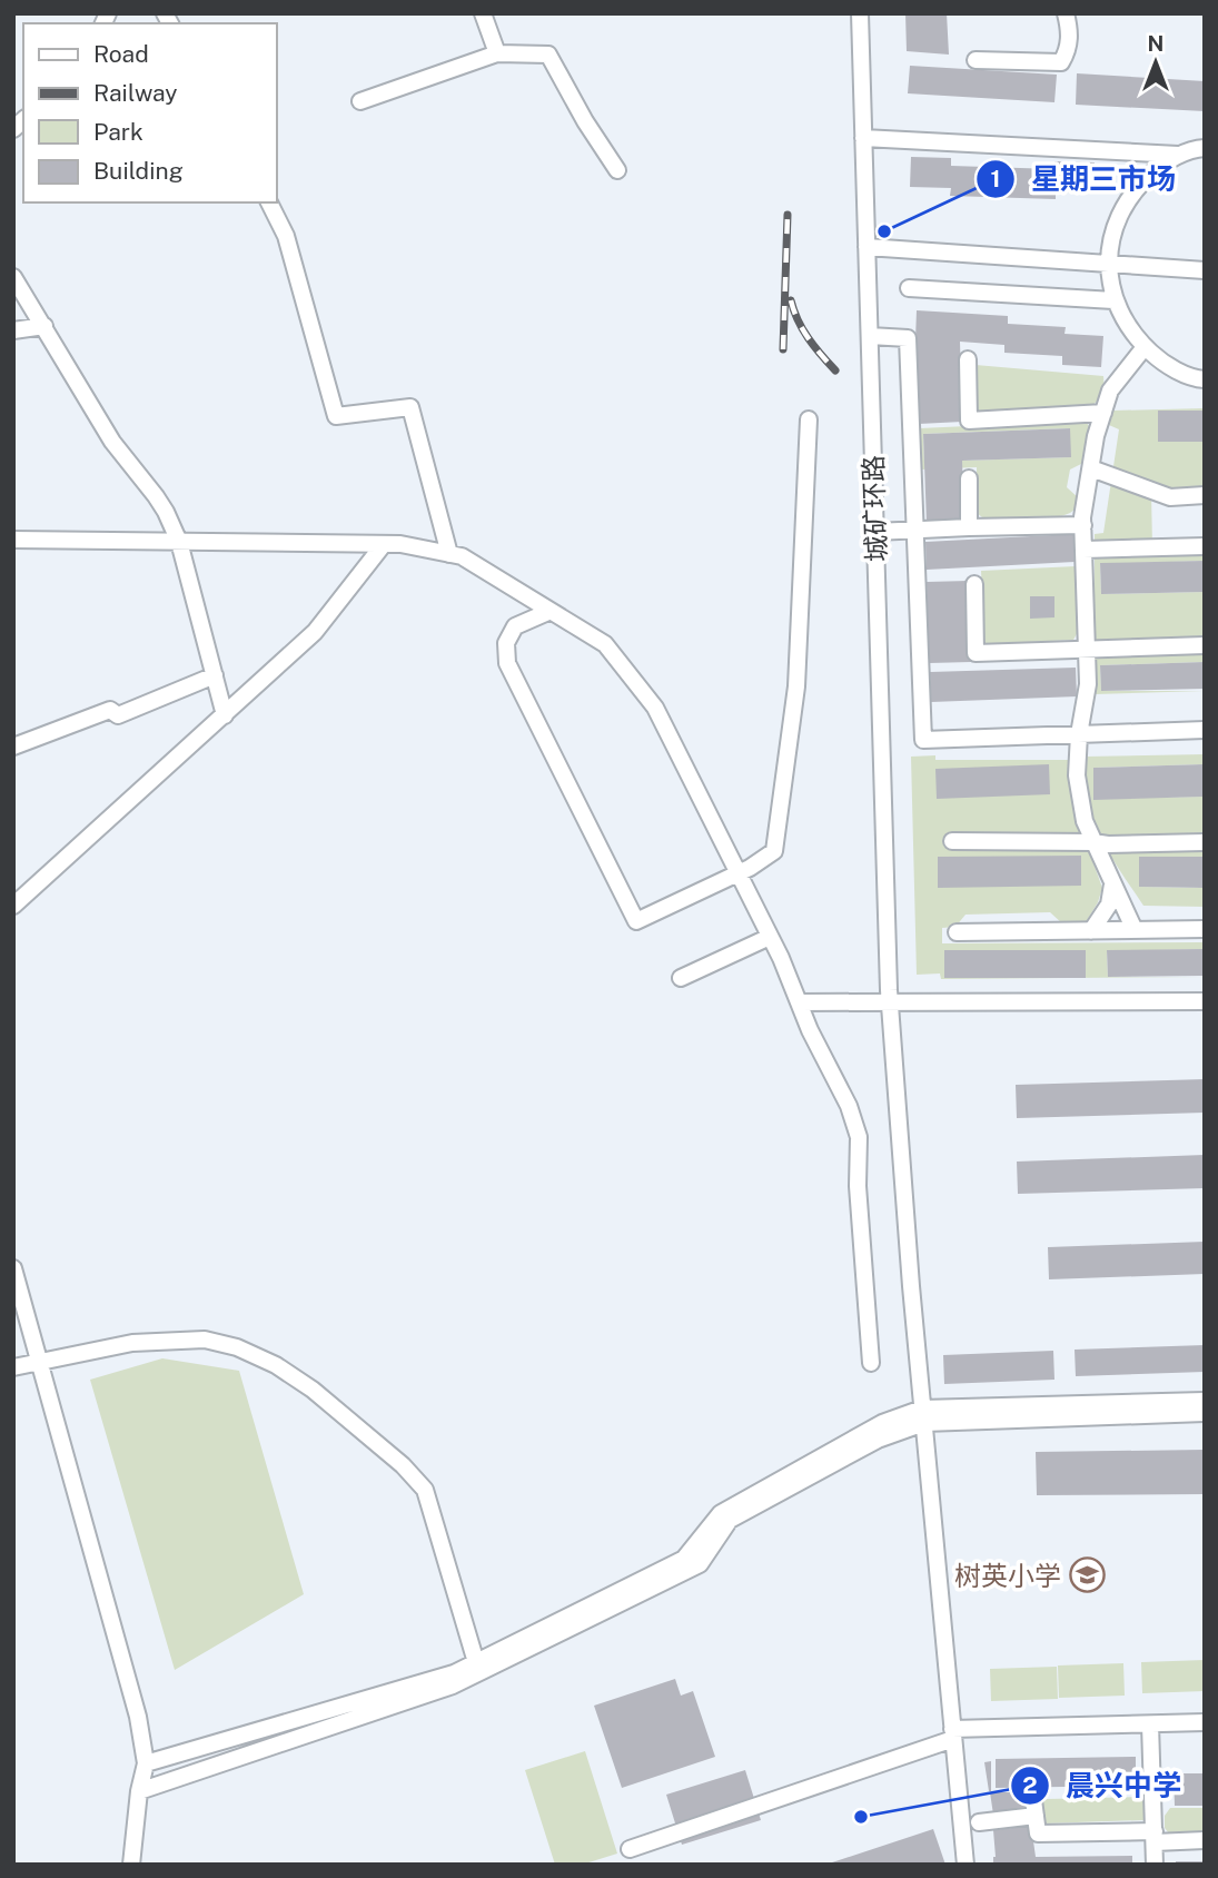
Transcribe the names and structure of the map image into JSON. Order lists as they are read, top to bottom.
{
  "streets": {
    "street": ["城矿环路"]
  },
  "places": {
    "other": ["星期三市场", "晨兴中学"],
    "school or university": ["树英小学"]
  },
  "legend": [
    "Road",
    "Railway",
    "Park",
    "Building"
  ],
  "north": "top"
}
